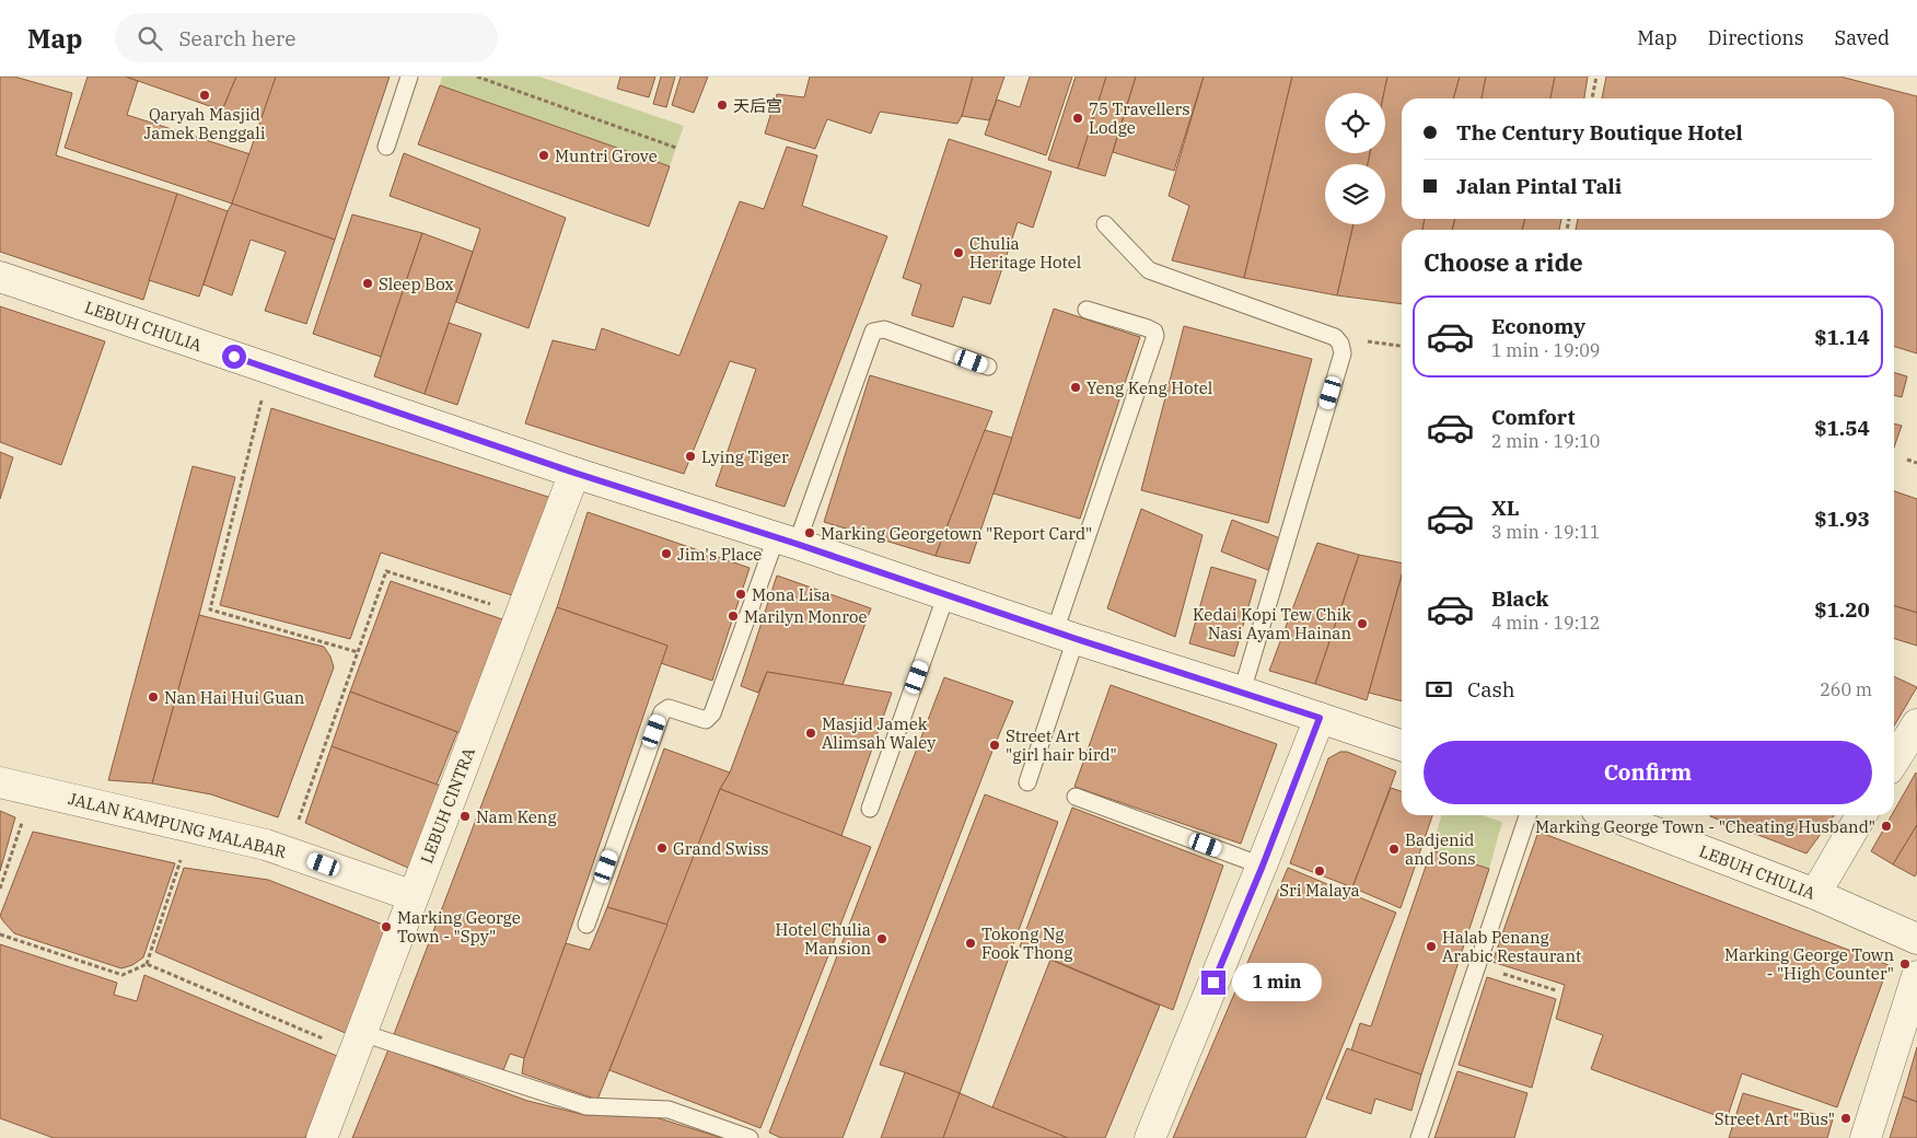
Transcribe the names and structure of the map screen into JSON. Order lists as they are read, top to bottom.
{
  "streets": {
    "street": ["LEBUH CHULIA", "LEBUH CINTRA", "JALAN KAMPUNG MALABAR"]
  },
  "crossings": [
    ["LEBUH CHULIA", "LEBUH CINTRA"],
    ["LEBUH CINTRA", "JALAN KAMPUNG MALABAR"]
  ],
  "places": [
    "Qaryah Masjid Jamek Benggali",
    "天后宫",
    "75 Travellers Lodge",
    "Muntri Grove",
    "Chulia Heritage Hotel",
    "Sleep Box",
    "Yeng Keng Hotel",
    "Lying Tiger",
    "Marking Georgetown \"Report Card\"",
    "Jim's Place",
    "Mona Lisa",
    "Marilyn Monroe",
    "Kedai Kopi Tew Chik Nasi Ayam Hainan",
    "Nan Hai Hui Guan",
    "Masjid Jamek Alimsah Waley",
    "Street Art \"girl hair bird\"",
    "Nam Keng",
    "Marking George Town - \"Cheating Husband\"",
    "Grand Swiss",
    "Badjenid and Sons",
    "Sri Malaya",
    "Marking George Town - \"Spy\"",
    "Hotel Chulia Mansion",
    "Tokong Ng Fook Thong",
    "Halab Penang Arabic Restaurant",
    "Marking George Town - \"High Counter\"",
    "Street Art \"Bus\""
  ],
  "page": {
    "header": "Map",
    "search": "Search here",
    "nav": ["Map", "Directions", "Saved"],
    "banner": ["The Century Boutique Hotel", "Jalan Pintal Tali"],
    "heading": "Choose a ride",
    "list": [
      {
        "name": "Economy",
        "note": "1 min · 19:09",
        "value": "$1.14"
      },
      {
        "name": "Comfort",
        "note": "2 min · 19:10",
        "value": "$1.54"
      },
      {
        "name": "XL",
        "note": "3 min · 19:11",
        "value": "$1.93"
      },
      {
        "name": "Black",
        "note": "4 min · 19:12",
        "value": "$1.20"
      }
    ],
    "pay": ["Cash", "260 m"],
    "buttons": "Confirm",
    "bubble": "1 min"
  }
}
